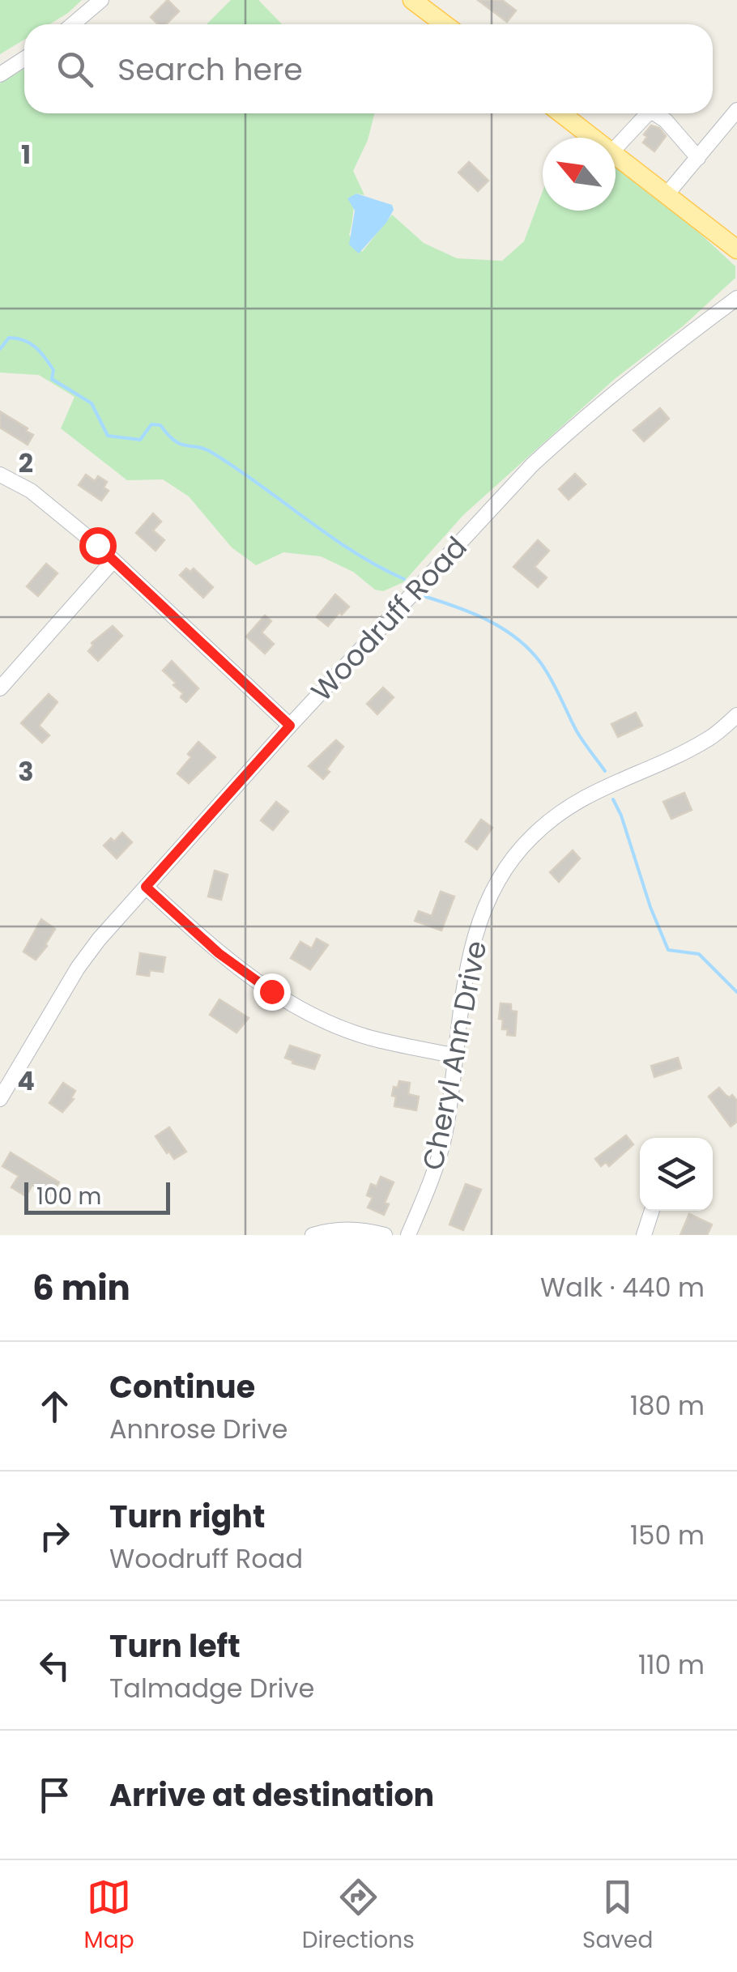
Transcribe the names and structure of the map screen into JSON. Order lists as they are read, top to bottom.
{
  "streets": {
    "street": ["Woodruff Road", "Cheryl Ann Drive"]
  },
  "scale_bar": "100 m",
  "north": "top left",
  "page": {
    "search": "Search here",
    "scale": "100 m",
    "heading": ["6 min", "Walk · 440 m"],
    "list": [
      ["Continue", "Annrose Drive", "180 m"],
      ["Turn right", "Woodruff Road", "150 m"],
      ["Turn left", "Talmadge Drive", "110 m"],
      "Arrive at destination"
    ],
    "nav": ["Map", "Directions", "Saved"]
  },
  "grid": {
    "rows": [
      "1",
      "2",
      "3",
      "4"
    ]
  }
}
